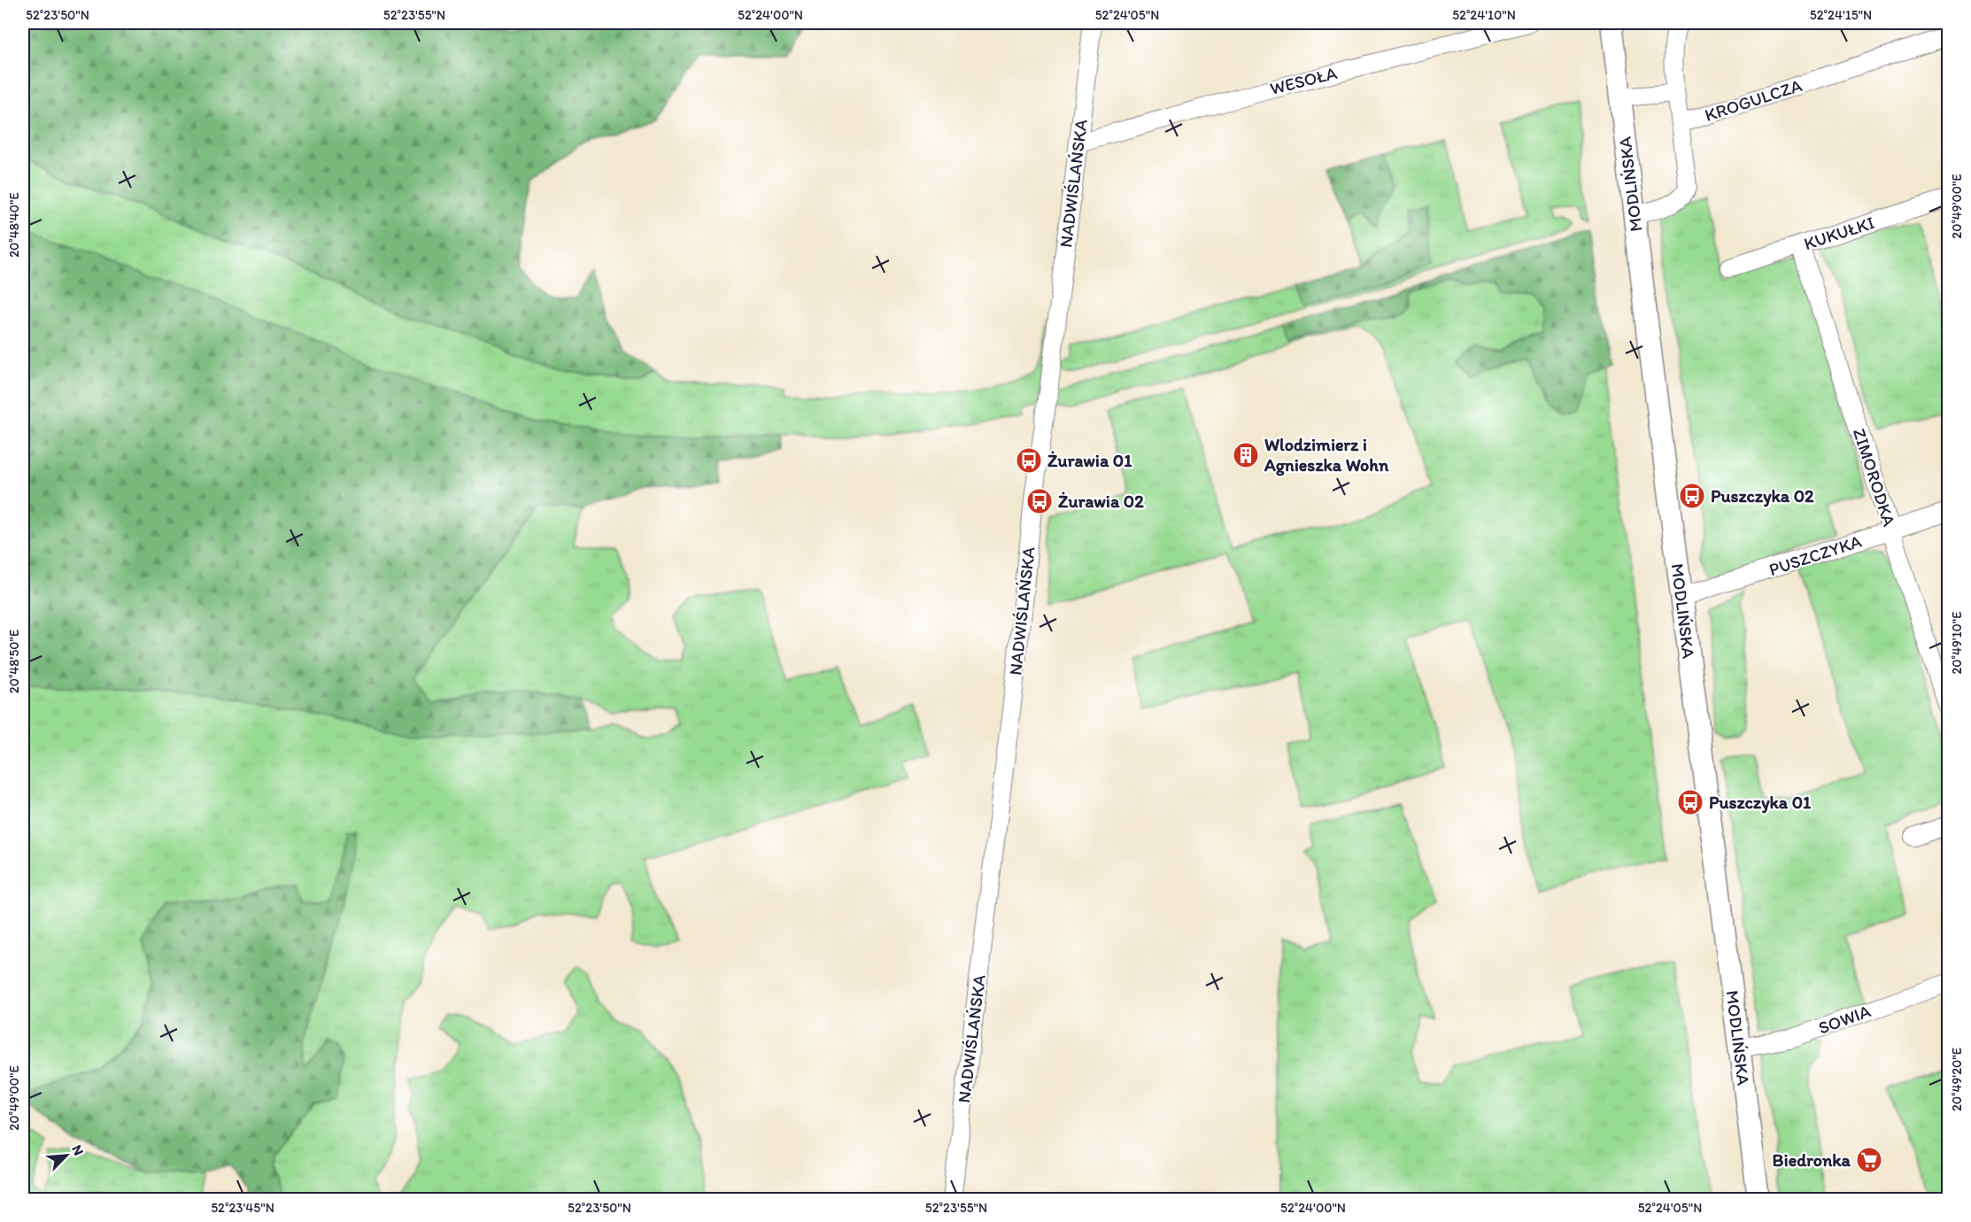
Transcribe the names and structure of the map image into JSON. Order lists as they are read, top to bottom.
{
  "streets": {
    "main road": ["MODLIŃSKA"],
    "street": [
      "WESOŁA",
      "KROGULCZA",
      "NADWIŚLAŃSKA",
      "KUKUŁKI",
      "ZIMORODKA",
      "PUSZCZYKA",
      "SOWIA"
    ]
  },
  "crossings": [
    ["WESOŁA", "NADWIŚLAŃSKA"],
    ["MODLIŃSKA", "PUSZCZYKA"],
    ["MODLIŃSKA", "SOWIA"],
    ["KUKUŁKI", "ZIMORODKA"],
    ["ZIMORODKA", "PUSZCZYKA"]
  ],
  "places": {
    "building": ["Wlodzimierz i Agnieszka Wohn"],
    "bus stop": [
      "Żurawia 01",
      "Puszczyka 02",
      "Żurawia 02",
      "Puszczyka 01"
    ],
    "supermarket": ["Biedronka"]
  },
  "north": "top right",
  "coordinates": [
    "52°23'50\"N",
    "52°23'55\"N",
    "52°24'00\"N",
    "52°24'05\"N",
    "52°24'10\"N",
    "52°24'15\"N",
    "20°49'00\"E",
    "20°48'40\"E",
    "20°49'10\"E",
    "20°48'50\"E",
    "20°49'20\"E",
    "52°23'45\"N"
  ]
}
